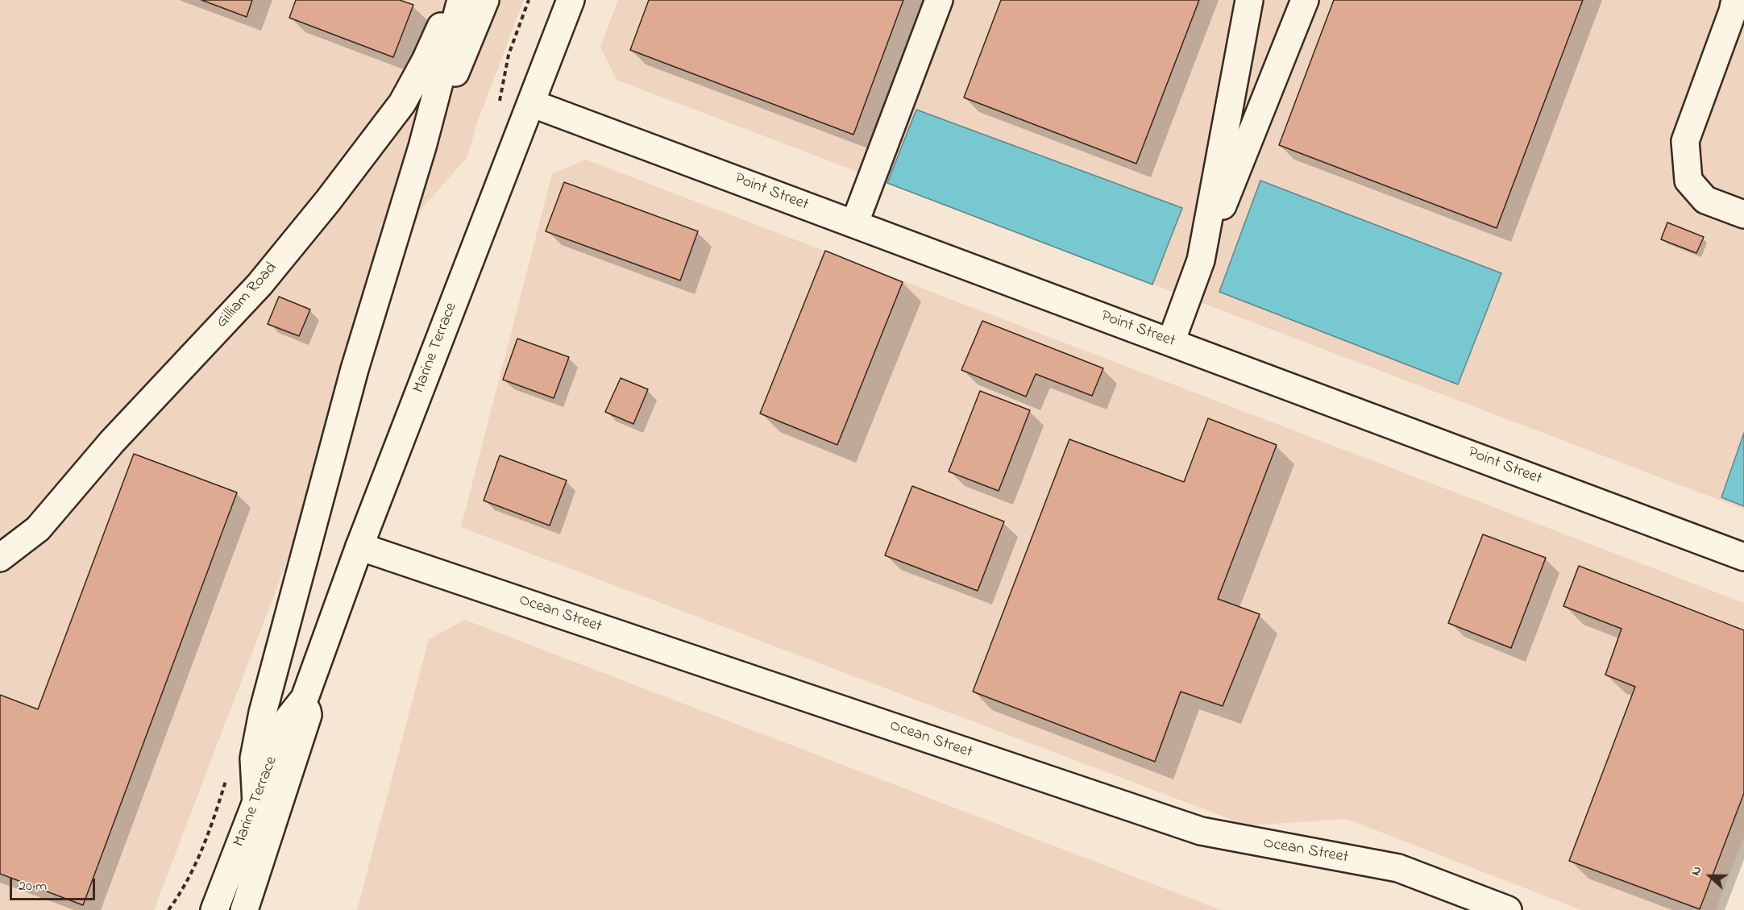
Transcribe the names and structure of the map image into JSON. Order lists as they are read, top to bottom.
{
  "streets": {
    "street": [
      "Point Street",
      "Gilliam Road",
      "Marine Terrace",
      "Ocean Street"
    ]
  },
  "crossings": [
    ["Point Street", "Marine Terrace"],
    ["Marine Terrace", "Ocean Street"]
  ],
  "scale_bar": "20 m",
  "north": "left"
}
